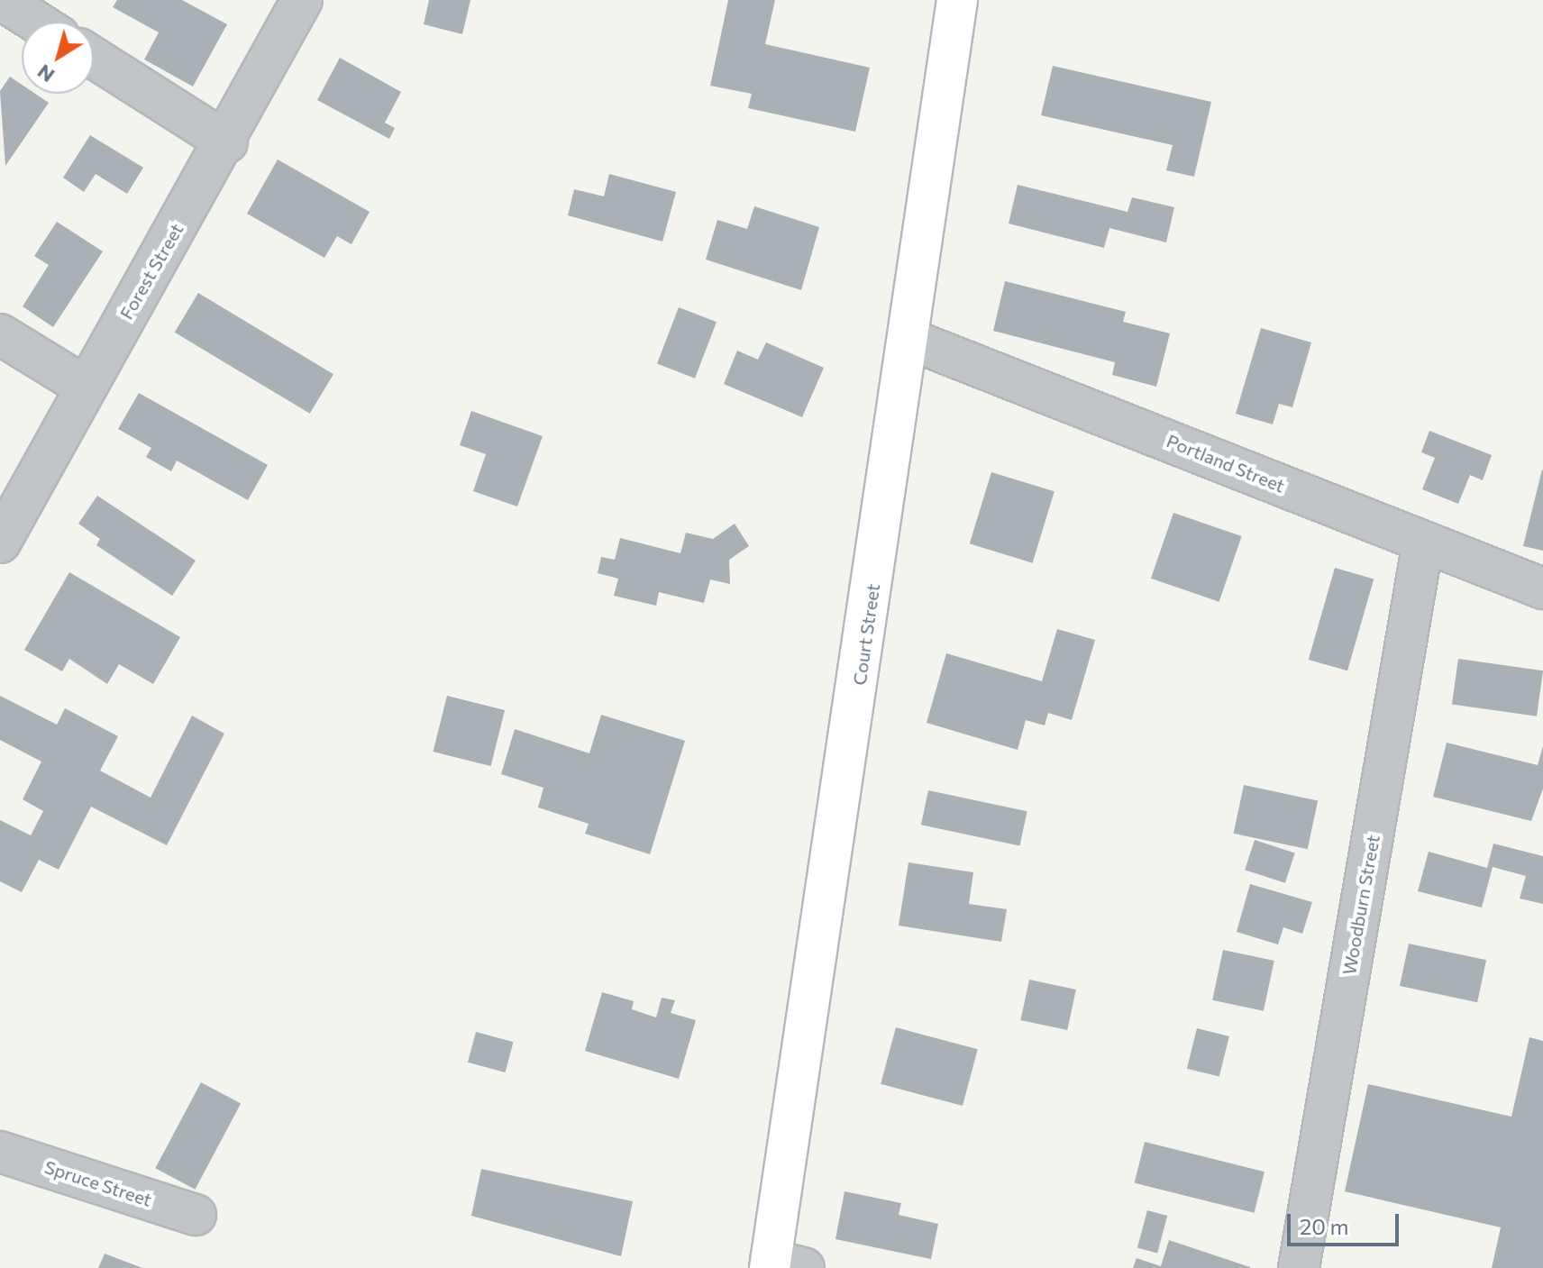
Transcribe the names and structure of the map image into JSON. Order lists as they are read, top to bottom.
{
  "streets": {
    "main road": ["Court Street"],
    "street": [
      "Forest Street",
      "Portland Street",
      "Woodburn Street",
      "Spruce Street"
    ]
  },
  "crossings": [
    ["Portland Street", "Court Street"],
    ["Portland Street", "Woodburn Street"]
  ],
  "scale_bar": "20 m",
  "north": "bottom left"
}
